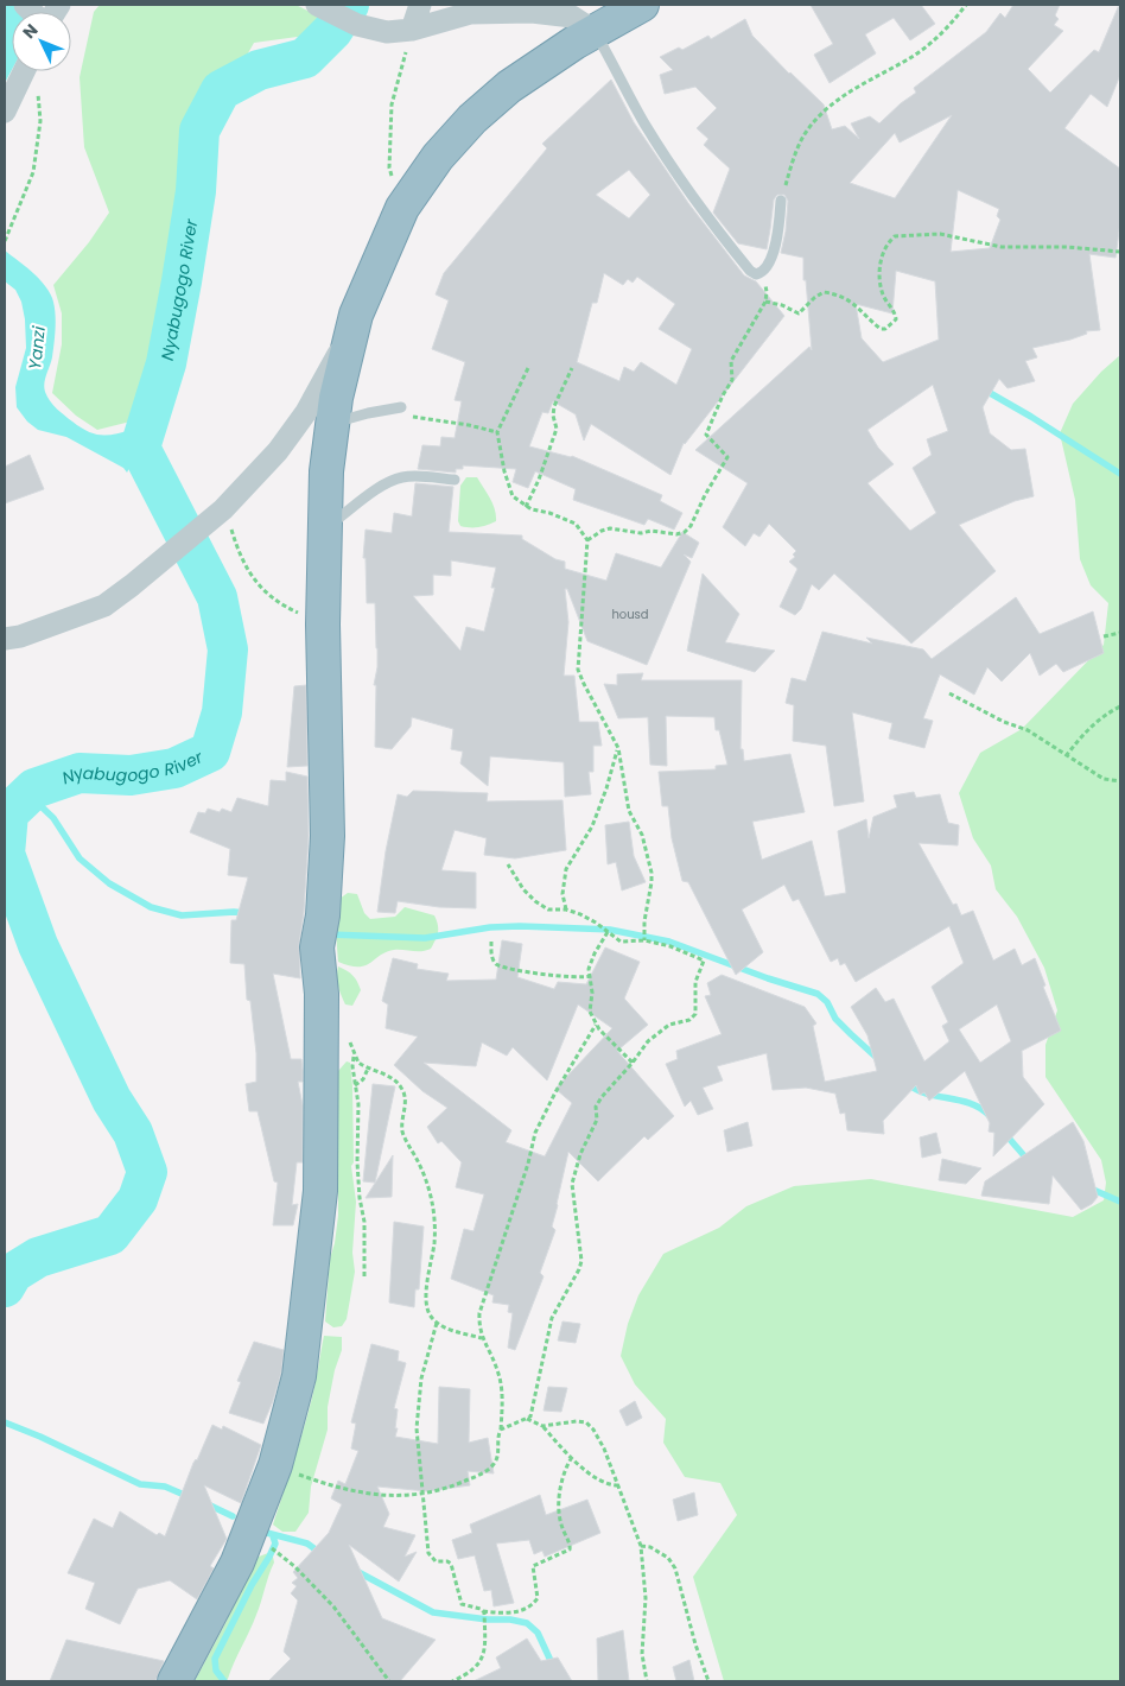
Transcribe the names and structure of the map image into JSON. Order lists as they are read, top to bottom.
{
  "water": ["Nyabugogo River", "Yanzi"],
  "house_numbers": ["housd"],
  "north": "top left"
}
